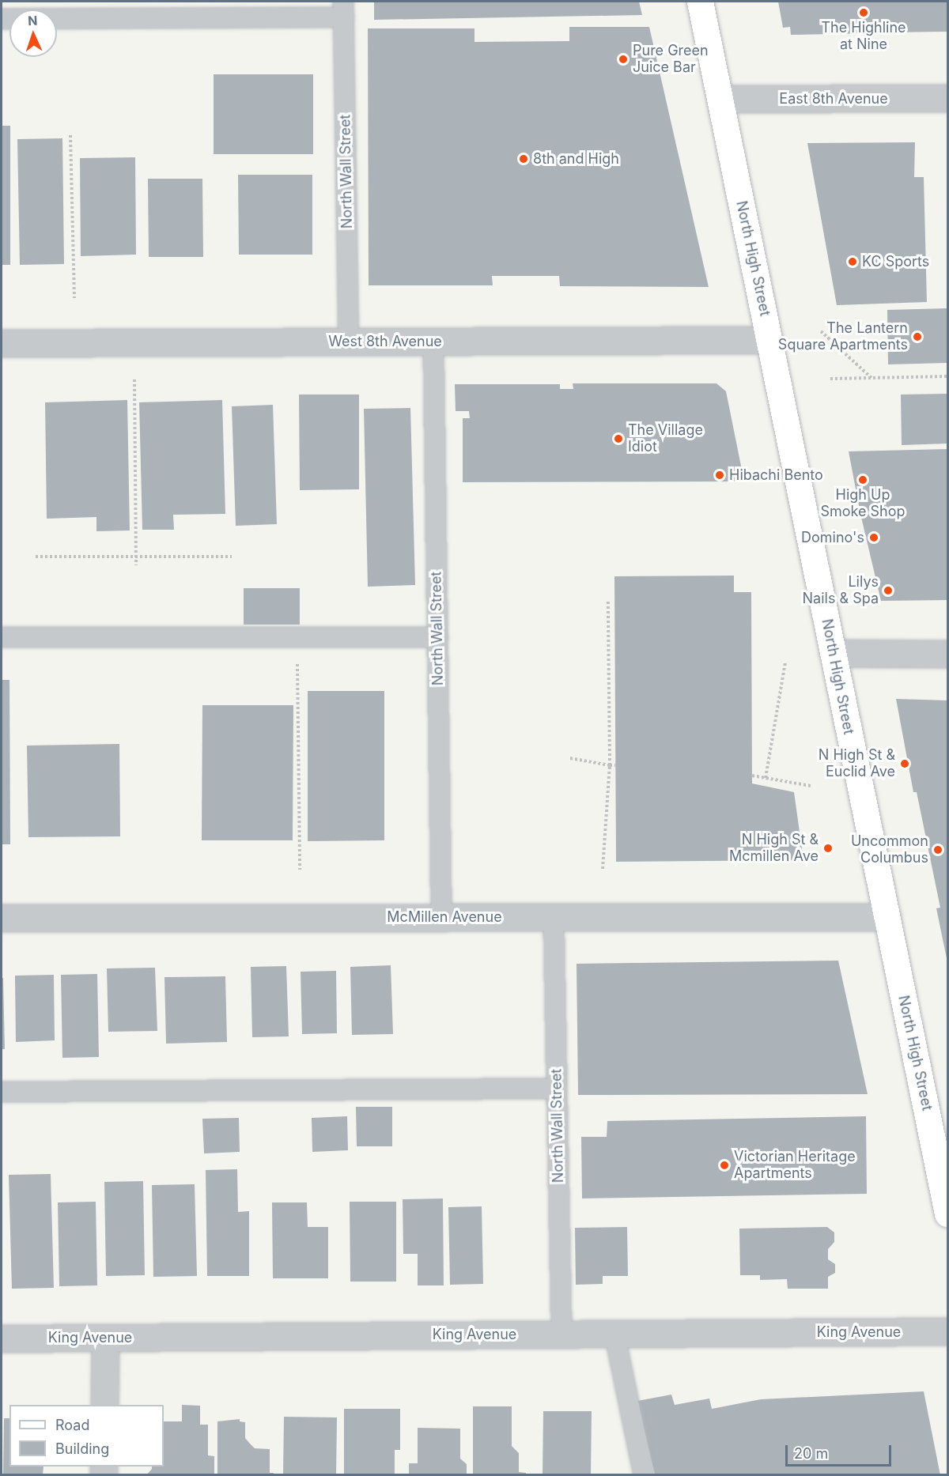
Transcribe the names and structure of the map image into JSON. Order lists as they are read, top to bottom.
{
  "streets": {
    "main road": ["North High Street"],
    "street": [
      "East 8th Avenue",
      "West 8th Avenue",
      "McMillen Avenue",
      "King Avenue"
    ],
    "lane": ["North Wall Street"]
  },
  "crossings": [
    ["East 8th Avenue", "North High Street"],
    ["North Wall Street", "West 8th Avenue"],
    ["North Wall Street", "McMillen Avenue"],
    ["North Wall Street", "King Avenue"],
    ["North High Street", "West 8th Avenue"],
    ["North High Street", "McMillen Avenue"]
  ],
  "places": [
    "The Highline at Nine",
    "Pure Green Juice Bar",
    "8th and High",
    "KC Sports",
    "The Lantern Square Apartments",
    "The Village Idiot",
    "Hibachi Bento",
    "High Up Smoke Shop",
    "Domino's",
    "Lilys Nails & Spa",
    "N High St & Euclid Ave",
    "N High St & Mcmillen Ave",
    "Uncommon Columbus",
    "Victorian Heritage Apartments"
  ],
  "legend": ["Road", "Building"],
  "scale_bar": "20 m",
  "north": "top"
}
